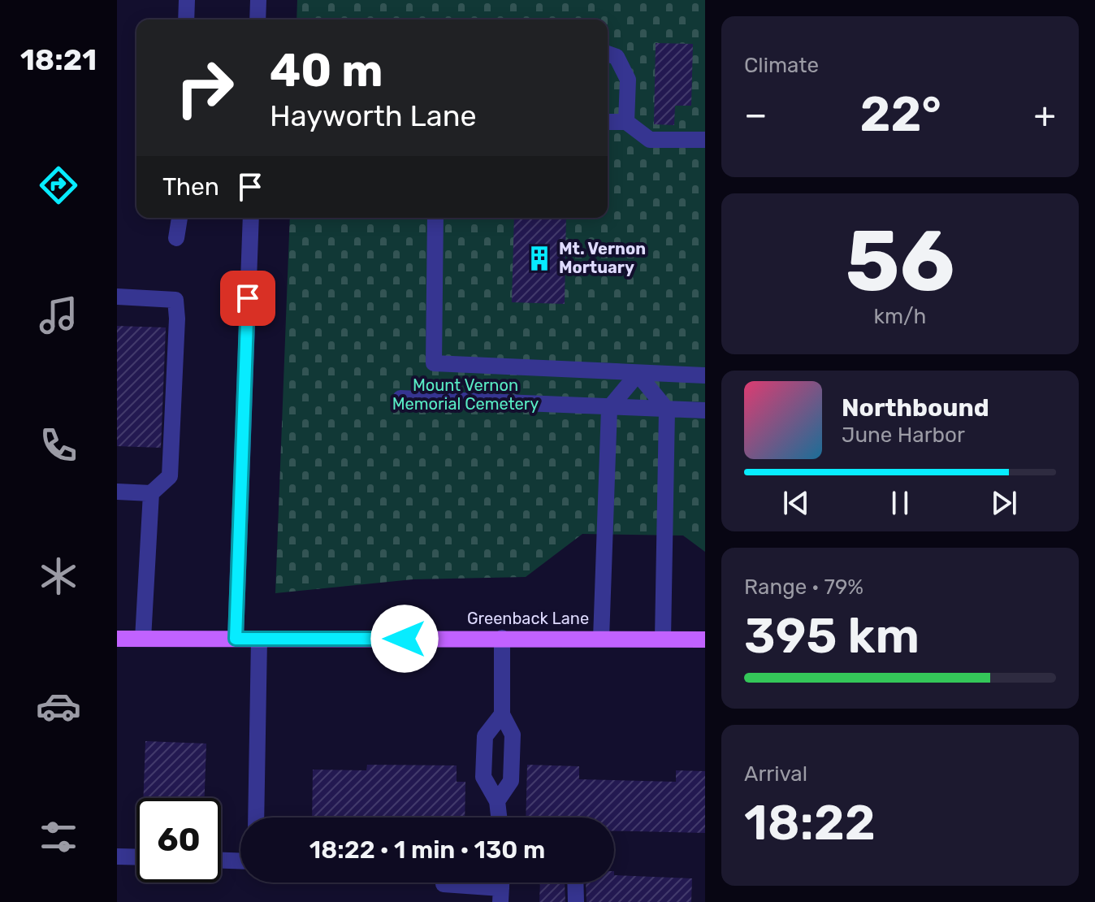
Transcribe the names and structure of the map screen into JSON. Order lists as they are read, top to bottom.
{
  "streets": {
    "main road": ["Greenback Lane"]
  },
  "parks": ["Mount Vernon Memorial Cemetery"],
  "places": {
    "building": ["Mt. Vernon Mortuary"]
  },
  "page": {
    "tabs": "18:21",
    "tile": [
      "Climate",
      ["56", "km/h"],
      ["Range · 79%", "395 km"],
      ["Arrival", "18:22"]
    ],
    "turn": ["40 m", "Hayworth Lane"],
    "heat": ["−", "22°", "+"],
    "then": "Then",
    "song": ["Northbound", "June Harbor"],
    "limit": "60",
    "trip": "18:22 · 1 min · 130 m"
  }
}
